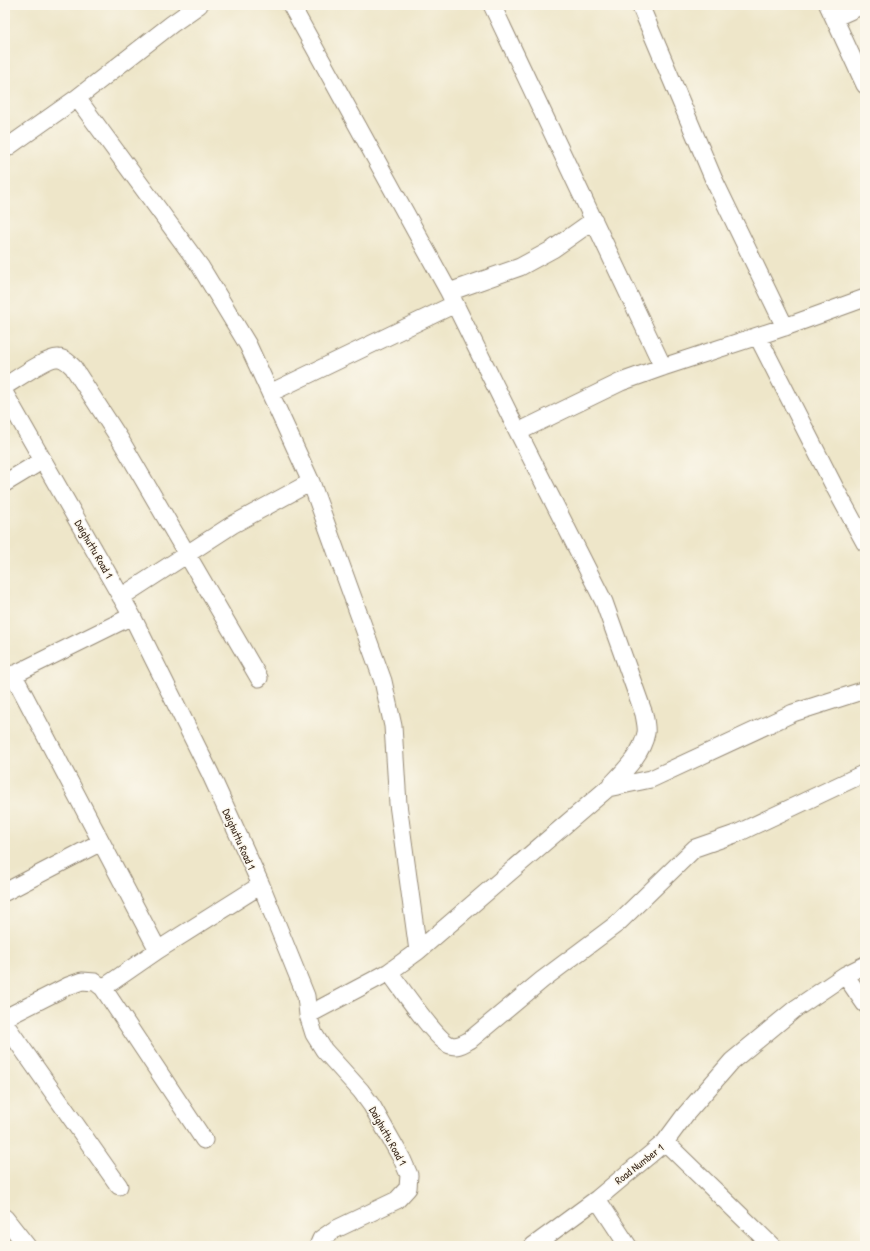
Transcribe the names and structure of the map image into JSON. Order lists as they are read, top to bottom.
{
  "streets": {
    "street": ["Daighuttu Road 1", "Road Number 1"]
  }
}
